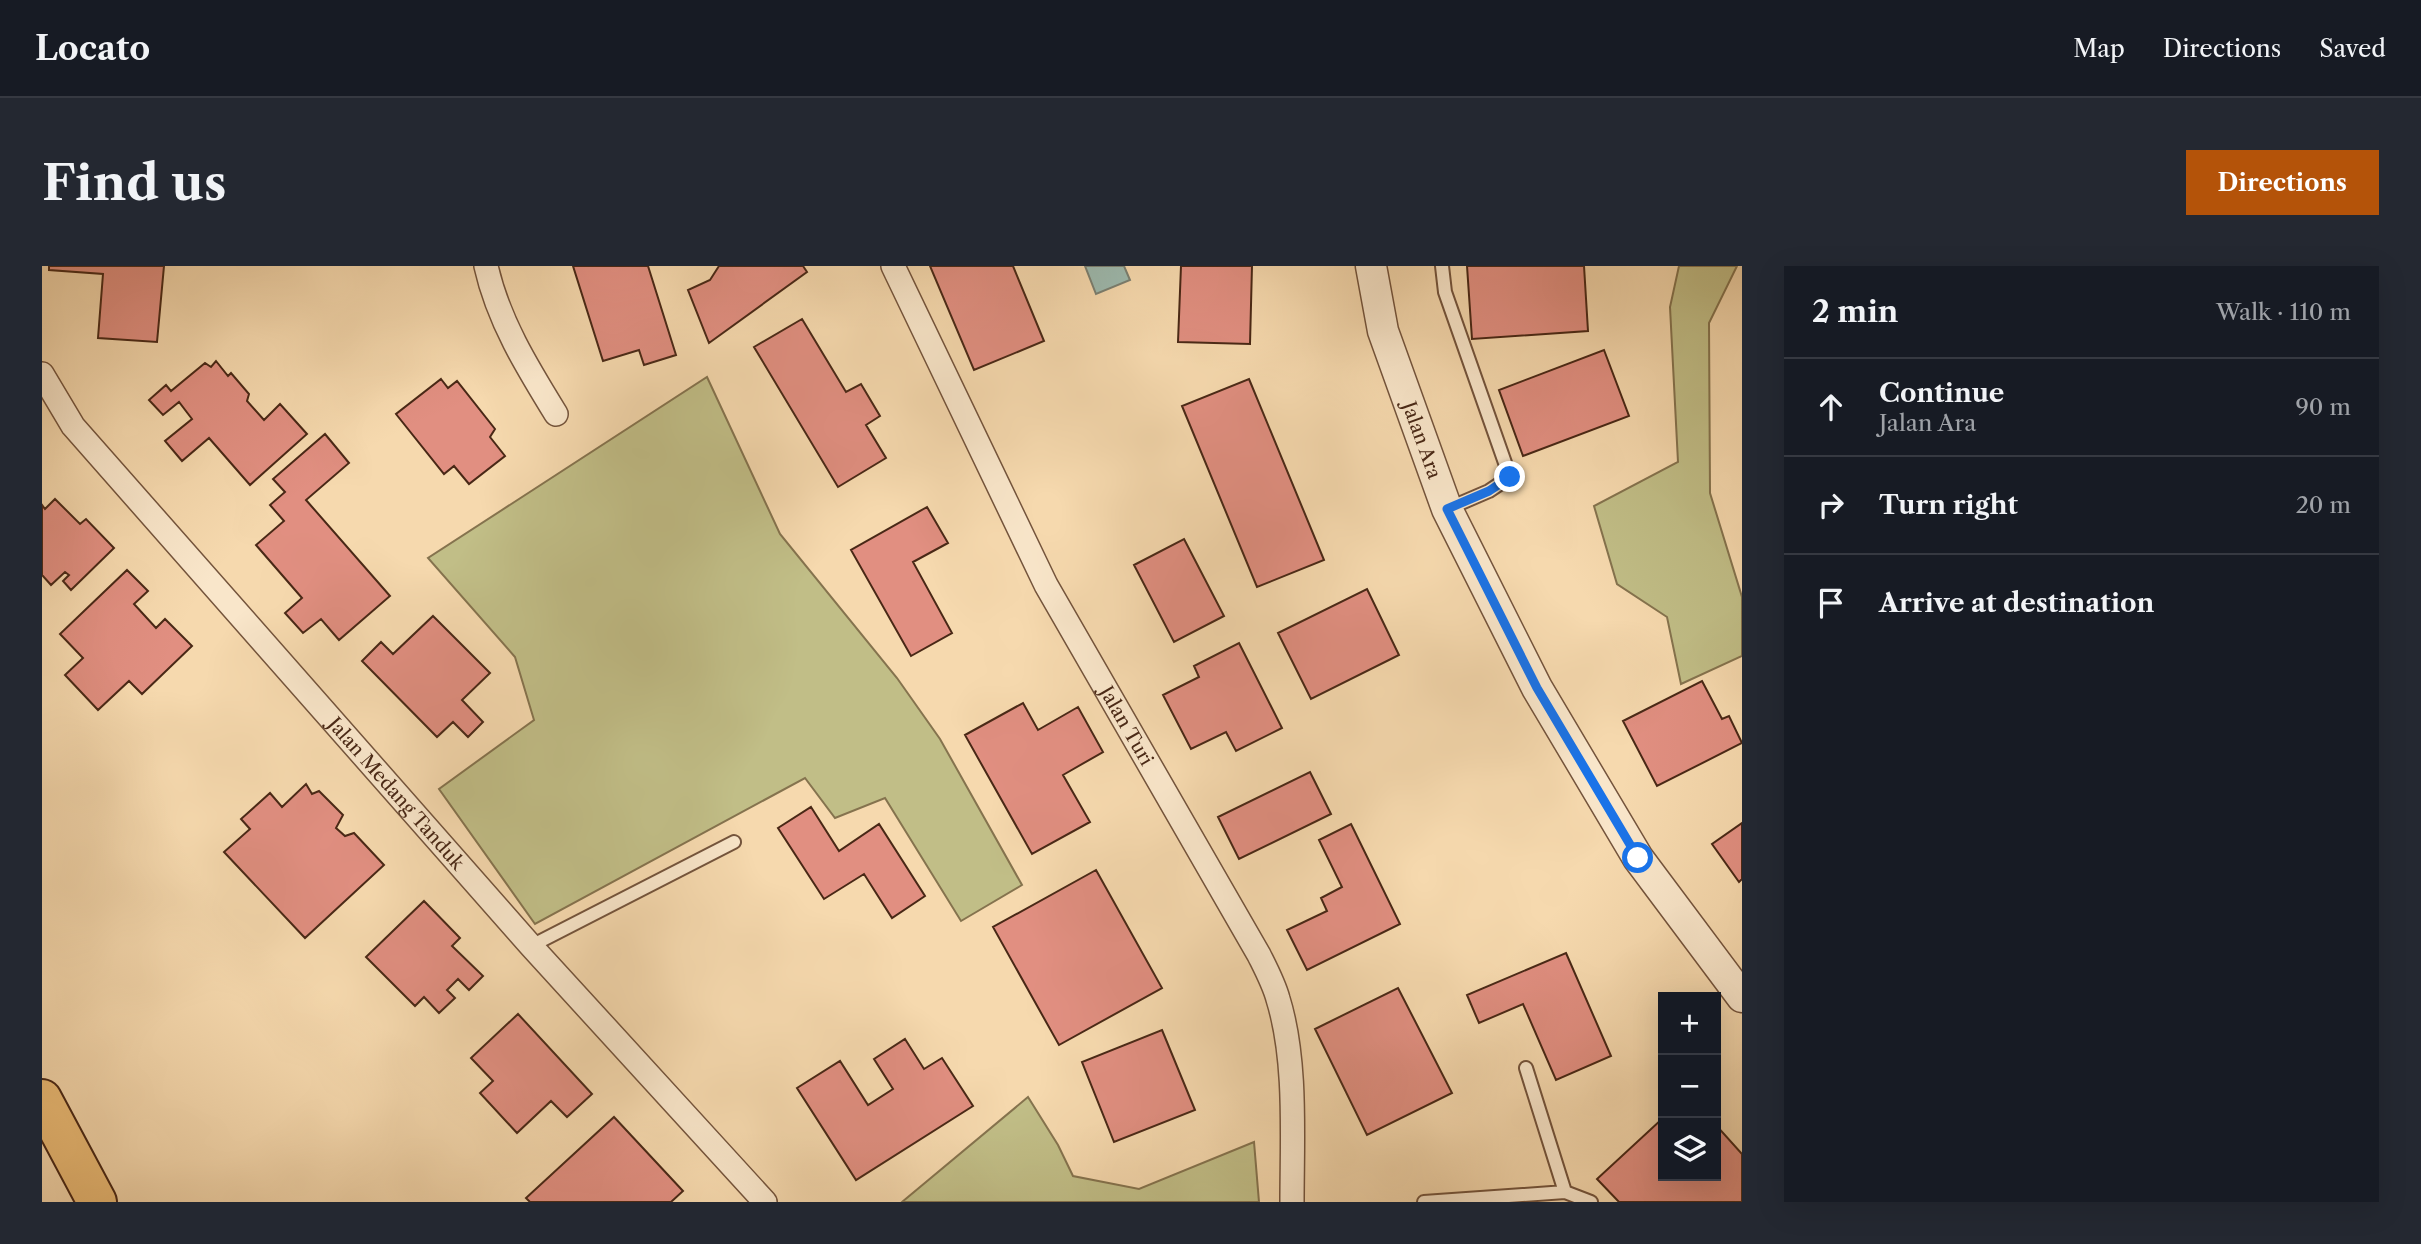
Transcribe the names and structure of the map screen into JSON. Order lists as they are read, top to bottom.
{
  "streets": {
    "street": ["Jalan Ara", "Jalan Turi", "Jalan Medang Tanduk"]
  },
  "page": {
    "header": "Locato",
    "nav": ["Map", "Directions", "Saved"],
    "buttons": "Directions",
    "title": "Find us",
    "heading": ["2 min", "Walk · 110 m"],
    "list": [
      ["Continue", "Jalan Ara", "90 m"],
      ["Turn right", "20 m"],
      "Arrive at destination"
    ],
    "map_buttons": ["+", "−"]
  }
}
